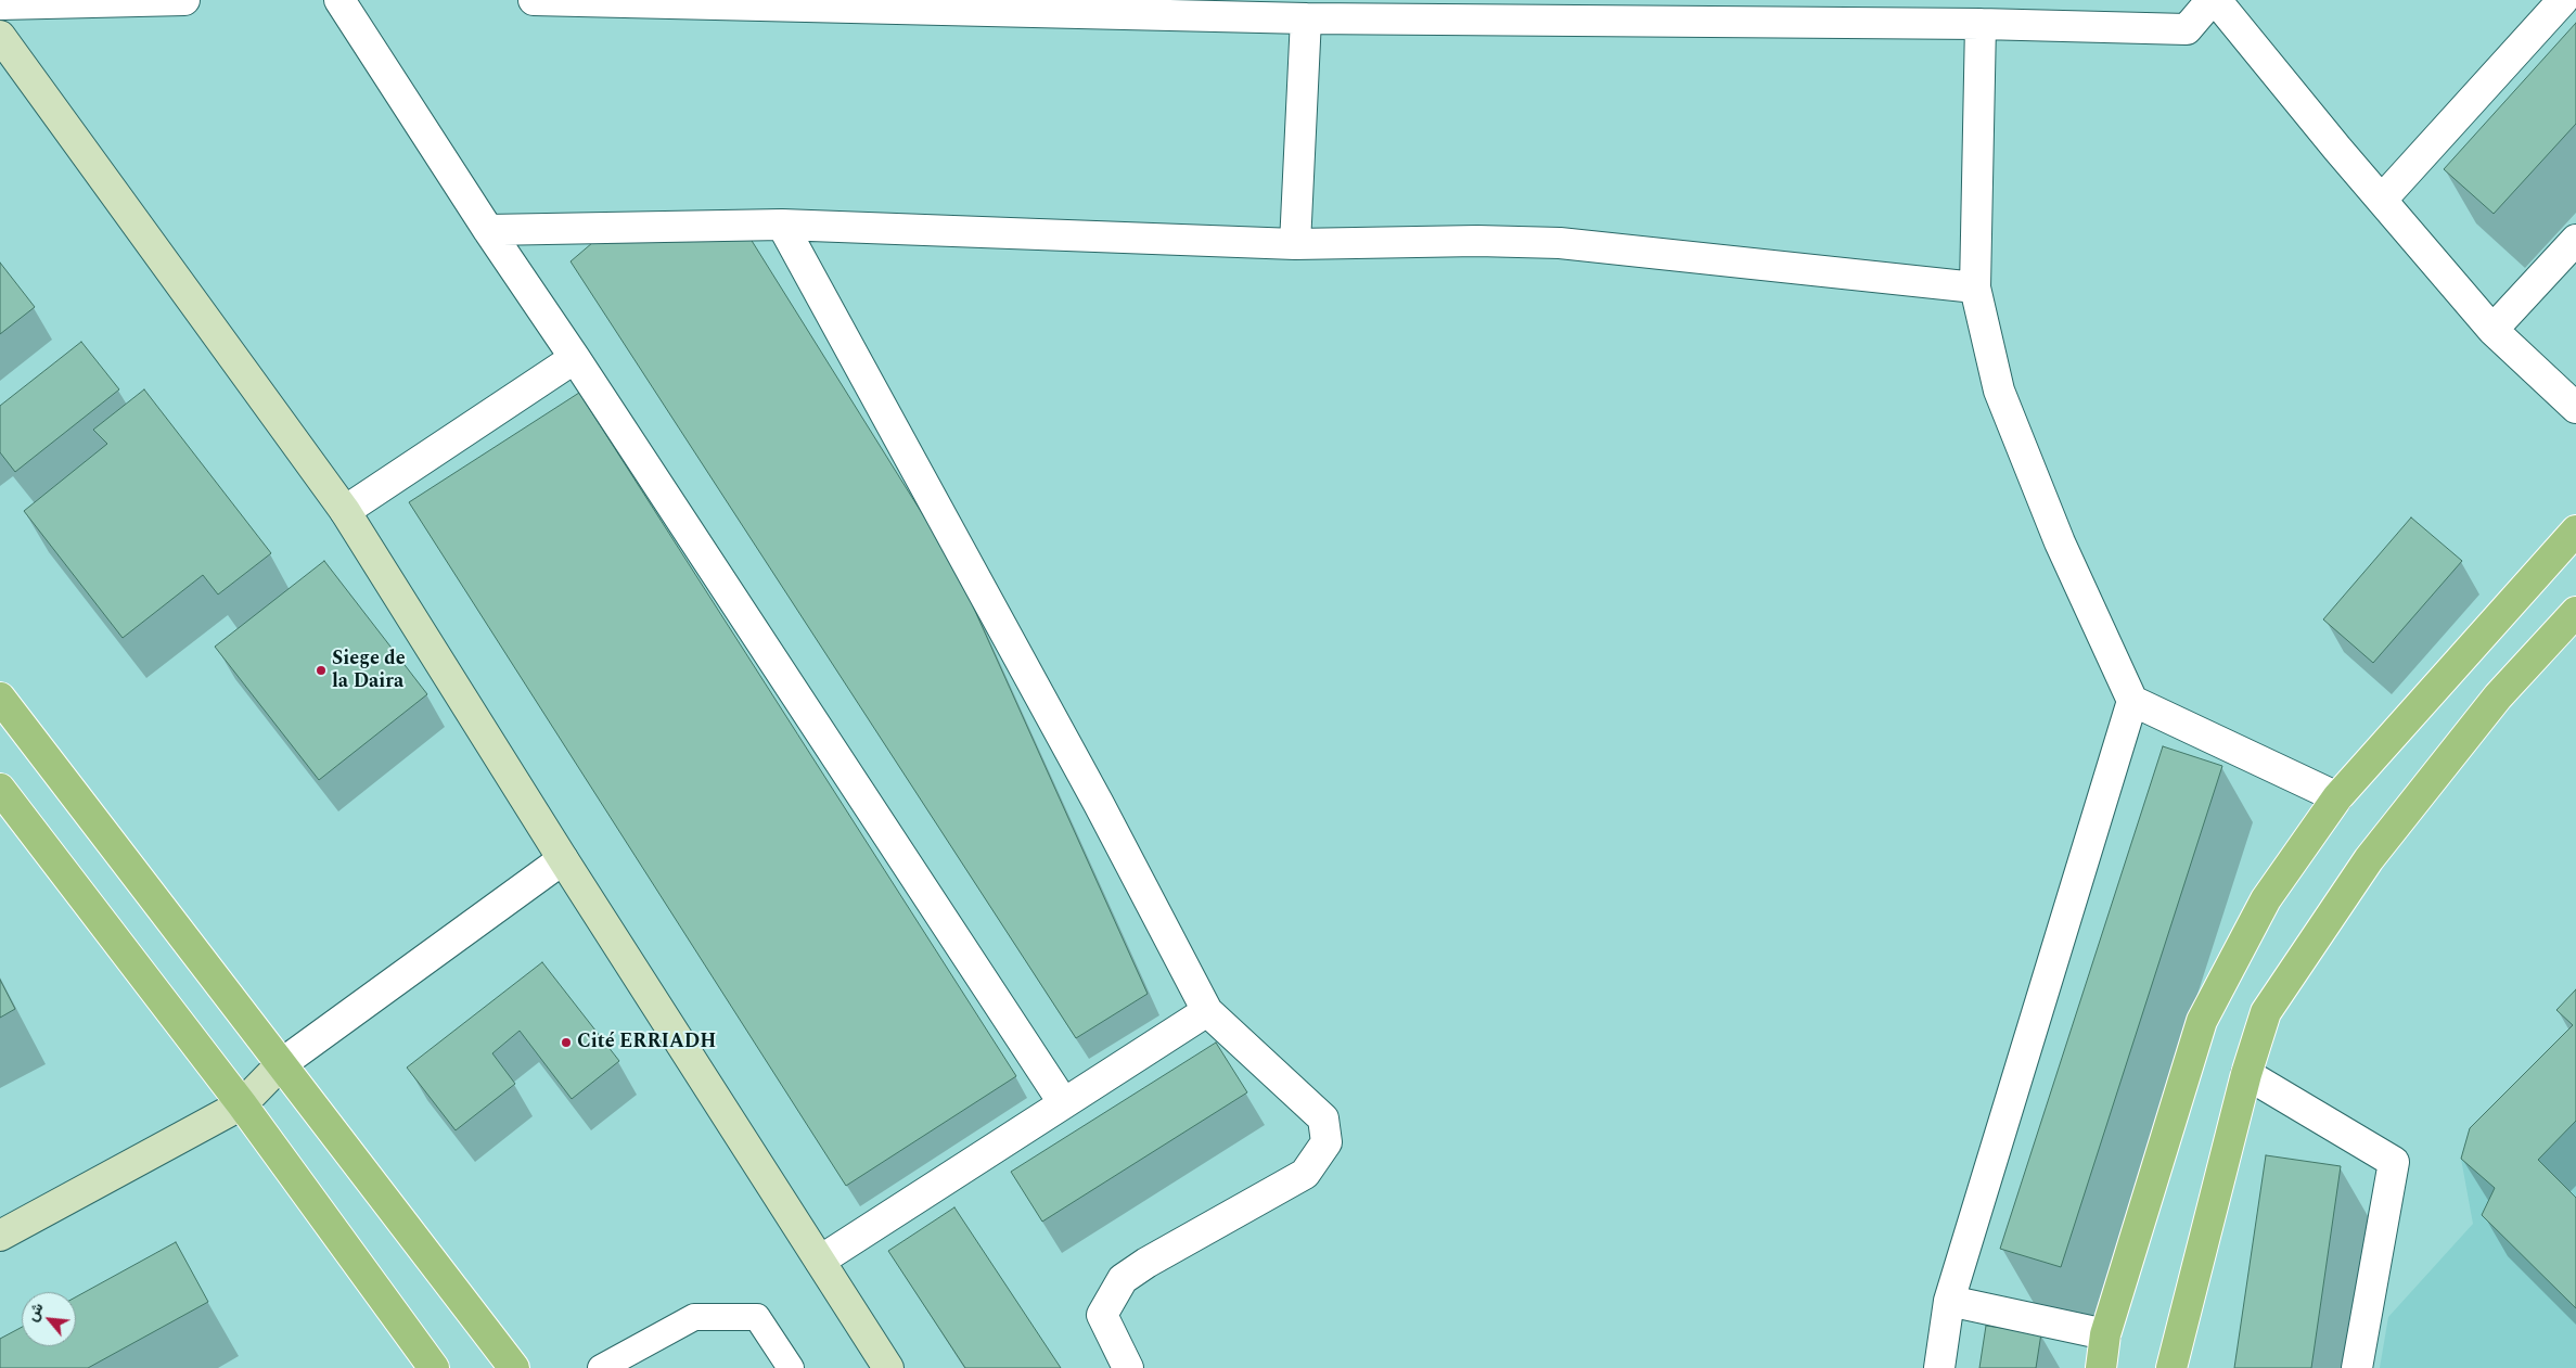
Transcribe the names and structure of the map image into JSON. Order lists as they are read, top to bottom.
{
  "places": ["Siege de la Daira", "Cité ERRIADH"],
  "north": "top left"
}
